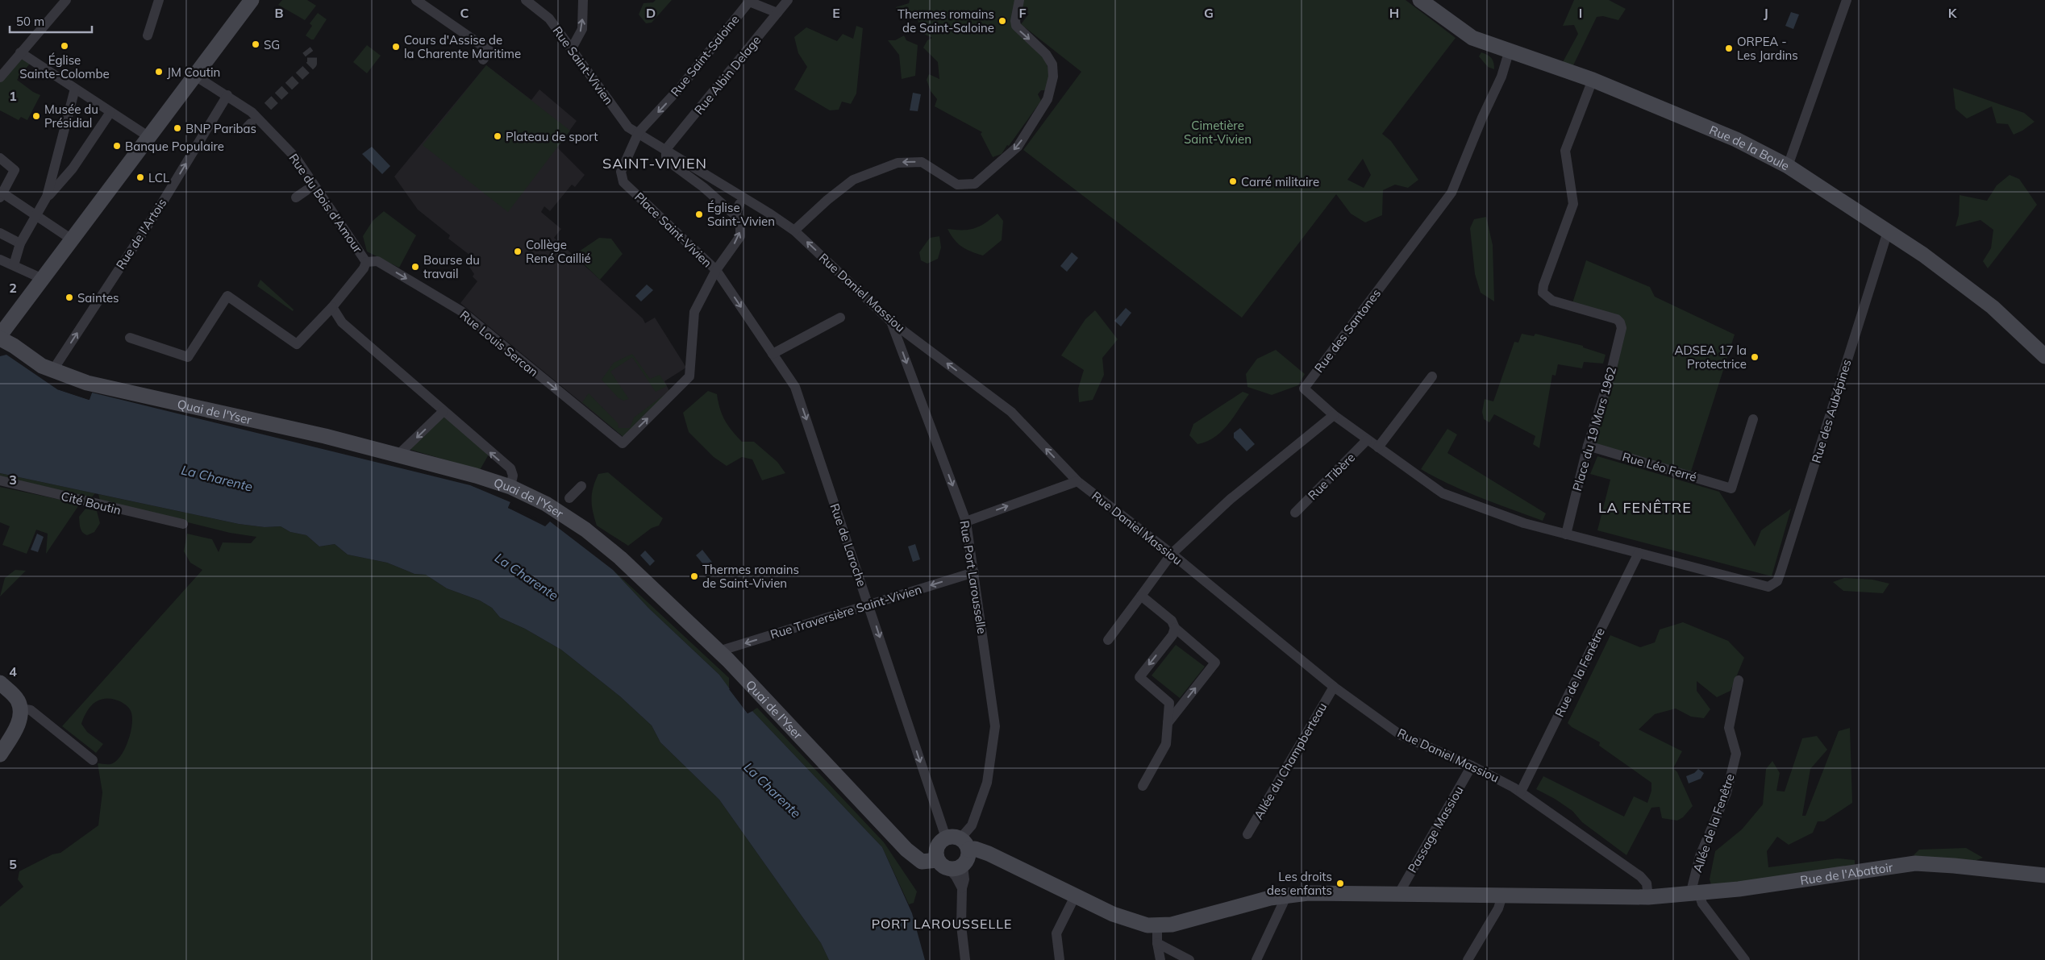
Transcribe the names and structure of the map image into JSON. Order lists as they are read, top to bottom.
{
  "streets": {
    "street": [
      "Rue Saint-Saloine",
      "Rue Saint-Vivien",
      "Rue Albin Delage",
      "Rue de la Boule",
      "Rue du Bois d'Amour",
      "Place Saint-Vivien",
      "Rue de l'Artois",
      "Rue Daniel Massiou",
      "Rue des Santones",
      "Rue Louis Sercan",
      "Quai de l'Yser",
      "Rue des Aubépines",
      "Place du 19 Mars 1962",
      "Rue Léo Ferré",
      "Rue Tibère",
      "Cité Boutin",
      "Rue de Laroche",
      "Rue Port Larousselle",
      "Rue Traversière Saint-Vivien",
      "Rue de la Fenêtre",
      "Allée du Champberteau",
      "Allée de la Fenêtre",
      "Passage Massiou",
      "Rue de l'Abattoir"
    ]
  },
  "crossings": [
    ["Rue Saint-Saloine", "Rue Saint-Vivien"],
    ["Rue Saint-Saloine", "Rue Albin Delage"],
    ["Rue Saint-Saloine", "Place Saint-Vivien"],
    ["Rue Saint-Saloine", "Rue Daniel Massiou"],
    ["Rue Saint-Vivien", "Place Saint-Vivien"],
    ["Rue Saint-Vivien", "Rue Daniel Massiou"],
    ["Rue Albin Delage", "Rue Daniel Massiou"],
    ["Rue de la Boule", "Rue des Santones"],
    ["Rue de la Boule", "Rue des Aubépines"],
    ["Rue de la Boule", "Place du 19 Mars 1962"],
    ["Rue du Bois d'Amour", "Rue de l'Artois"],
    ["Rue du Bois d'Amour", "Rue Louis Sercan"],
    ["Place Saint-Vivien", "Rue Daniel Massiou"],
    ["Place Saint-Vivien", "Rue Louis Sercan"],
    ["Place Saint-Vivien", "Rue de Laroche"],
    ["Rue de l'Artois", "Quai de l'Yser"],
    ["Rue Daniel Massiou", "Rue Port Larousselle"],
    ["Rue Daniel Massiou", "Rue de la Fenêtre"],
    ["Rue Daniel Massiou", "Allée du Champberteau"],
    ["Rue Daniel Massiou", "Passage Massiou"],
    ["Rue Daniel Massiou", "Rue de l'Abattoir"],
    ["Rue Louis Sercan", "Rue de Laroche"],
    ["Quai de l'Yser", "Rue Traversière Saint-Vivien"],
    ["Rue des Aubépines", "Rue de la Fenêtre"],
    ["Place du 19 Mars 1962", "Rue Léo Ferré"],
    ["Rue de Laroche", "Rue Port Larousselle"],
    ["Rue de Laroche", "Rue Traversière Saint-Vivien"],
    ["Rue de Laroche", "Rue de l'Abattoir"],
    ["Rue Port Larousselle", "Rue Traversière Saint-Vivien"],
    ["Rue Port Larousselle", "Rue de l'Abattoir"],
    ["Allée de la Fenêtre", "Rue de l'Abattoir"],
    ["Passage Massiou", "Rue de l'Abattoir"]
  ],
  "one_way": [
    "Rue Saint-Saloine",
    "Rue de Laroche",
    "Rue Port Larousselle",
    "Rue Traversière Saint-Vivien"
  ],
  "districts": ["SAINT-VIVIEN", "LA FENÊTRE", "PORT LAROUSSELLE"],
  "water": ["La Charente"],
  "parks": ["Cimetière Saint-Vivien"],
  "places": [
    "Thermes romains de Saint-Saloine",
    "SG",
    "Église Sainte-Colombe",
    "Cours d'Assise de la Charente Maritime",
    "ORPEA - Les Jardins",
    "JM Coutin",
    "Musée du Présidial",
    "BNP Paribas",
    "Plateau de sport",
    "Banque Populaire",
    "LCL",
    "Carré militaire",
    "Église Saint-Vivien",
    "Collège René Caillié",
    "Bourse du travail",
    "Saintes",
    "ADSEA 17 la Protectrice",
    "Thermes romains de Saint-Vivien",
    "Les droits des enfants"
  ],
  "scale_bar": "50 m",
  "grid": {
    "columns": [
      "B",
      "C",
      "D",
      "E",
      "F",
      "G",
      "H",
      "I",
      "J",
      "K"
    ],
    "rows": [
      "1",
      "2",
      "3",
      "4",
      "5"
    ]
  }
}
